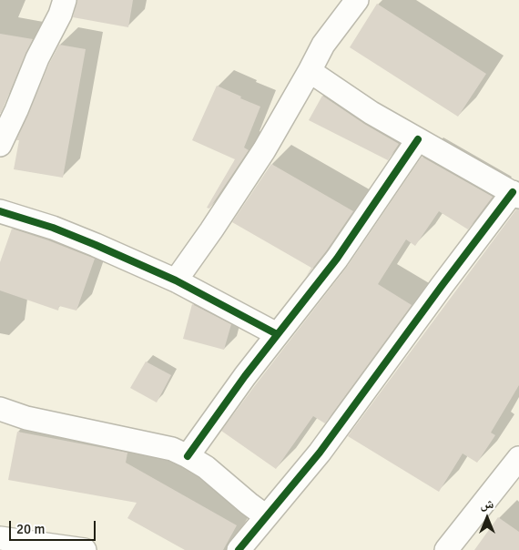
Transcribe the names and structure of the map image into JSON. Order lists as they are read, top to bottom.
{
  "scale_bar": "20 m",
  "north": "top"
}
